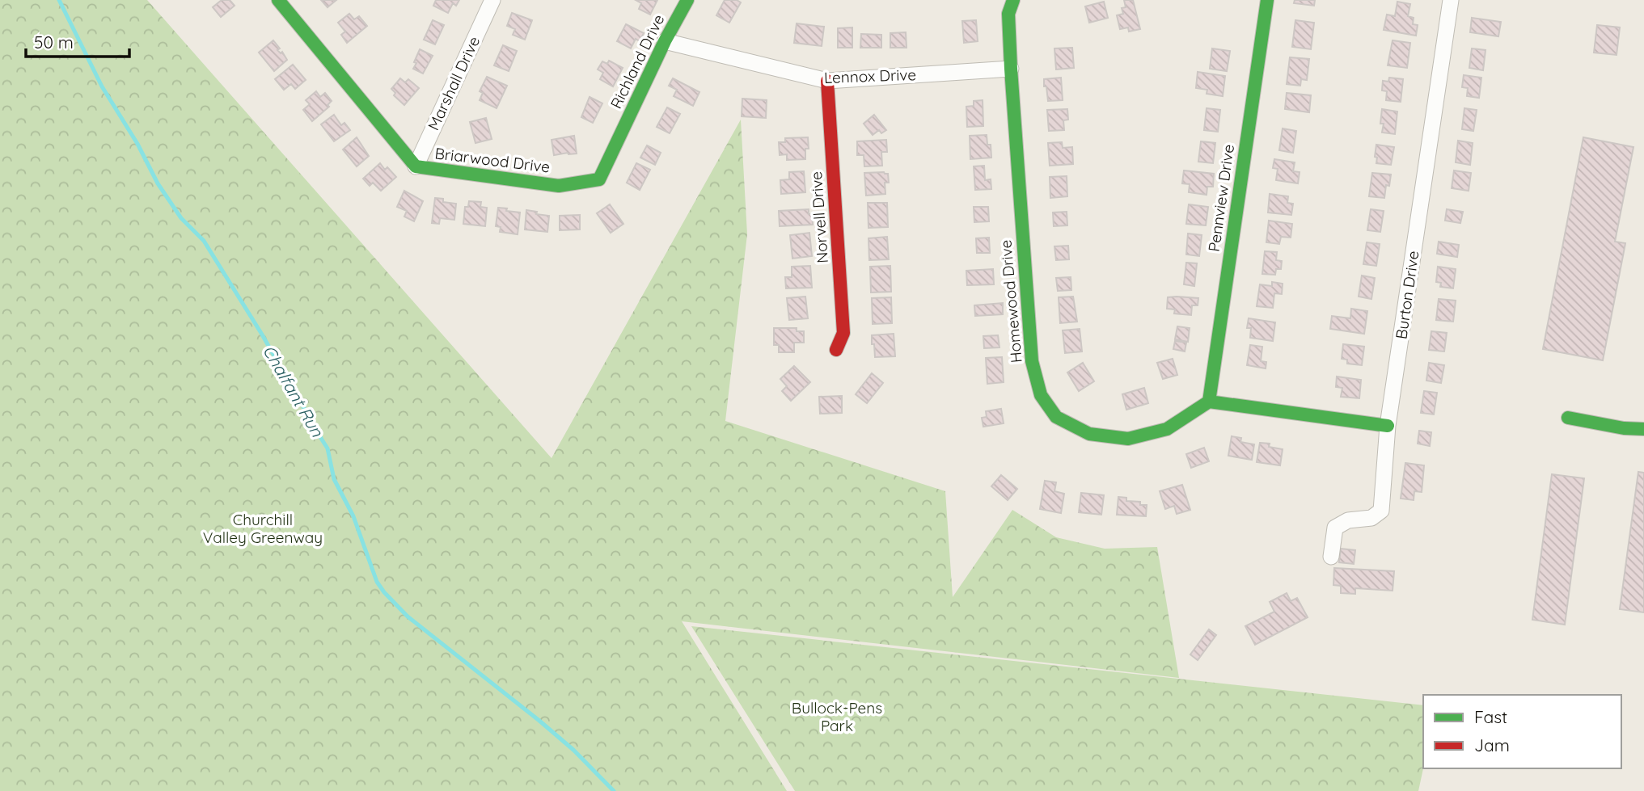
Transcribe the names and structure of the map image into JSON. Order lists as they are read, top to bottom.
{
  "streets": {
    "street": [
      "Richland Drive",
      "Lennox Drive",
      "Marshall Drive",
      "Briarwood Drive",
      "Pennview Drive",
      "Norvell Drive",
      "Burton Drive",
      "Homewood Drive"
    ]
  },
  "crossings": [
    ["Richland Drive", "Lennox Drive"],
    ["Richland Drive", "Briarwood Drive"],
    ["Lennox Drive", "Norvell Drive"],
    ["Lennox Drive", "Homewood Drive"],
    ["Marshall Drive", "Briarwood Drive"],
    ["Pennview Drive", "Homewood Drive"]
  ],
  "water": ["Chalfant Run"],
  "parks": ["Churchill Valley Greenway", "Bullock-Pens Park"],
  "legend": ["Fast", "Jam"],
  "scale_bar": "50 m"
}
